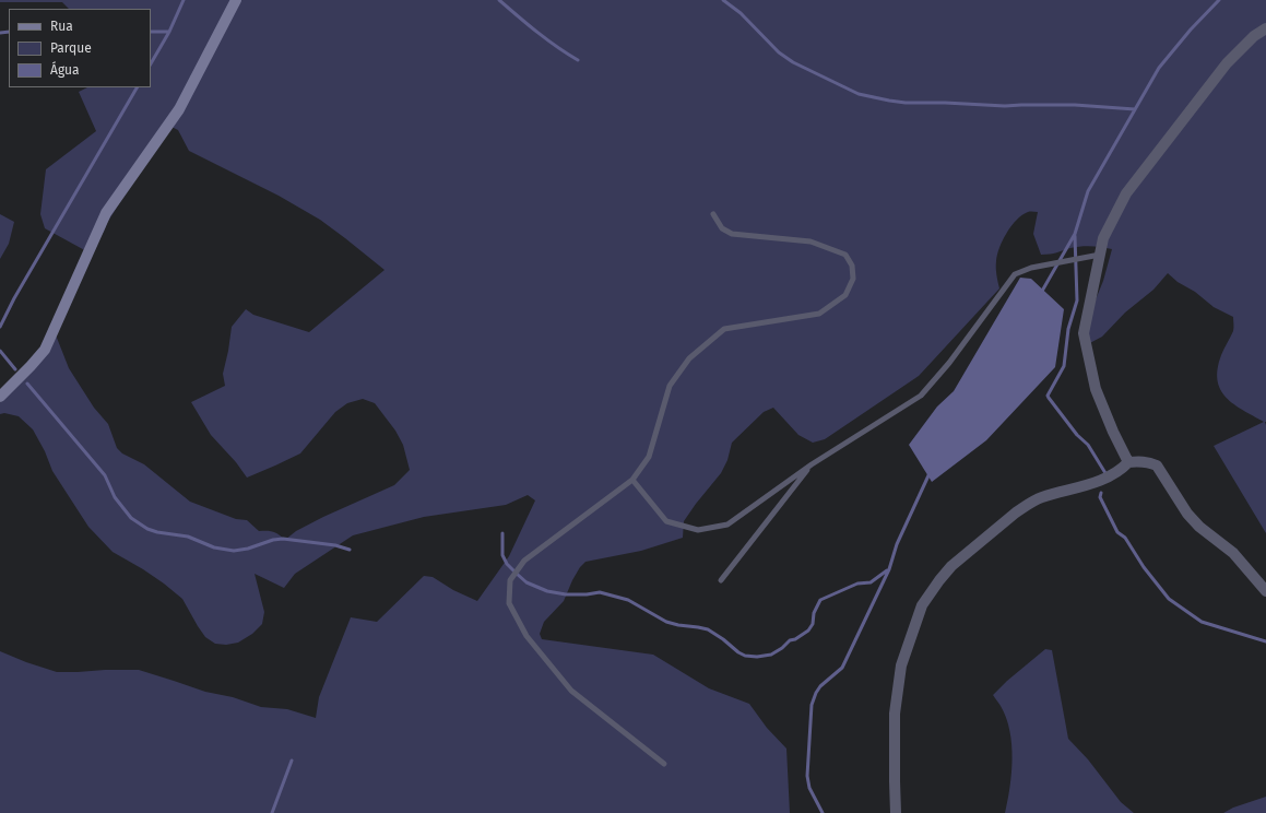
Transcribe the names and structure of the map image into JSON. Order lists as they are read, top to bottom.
{
  "legend": ["Rua", "Parque", "Água"]
}
